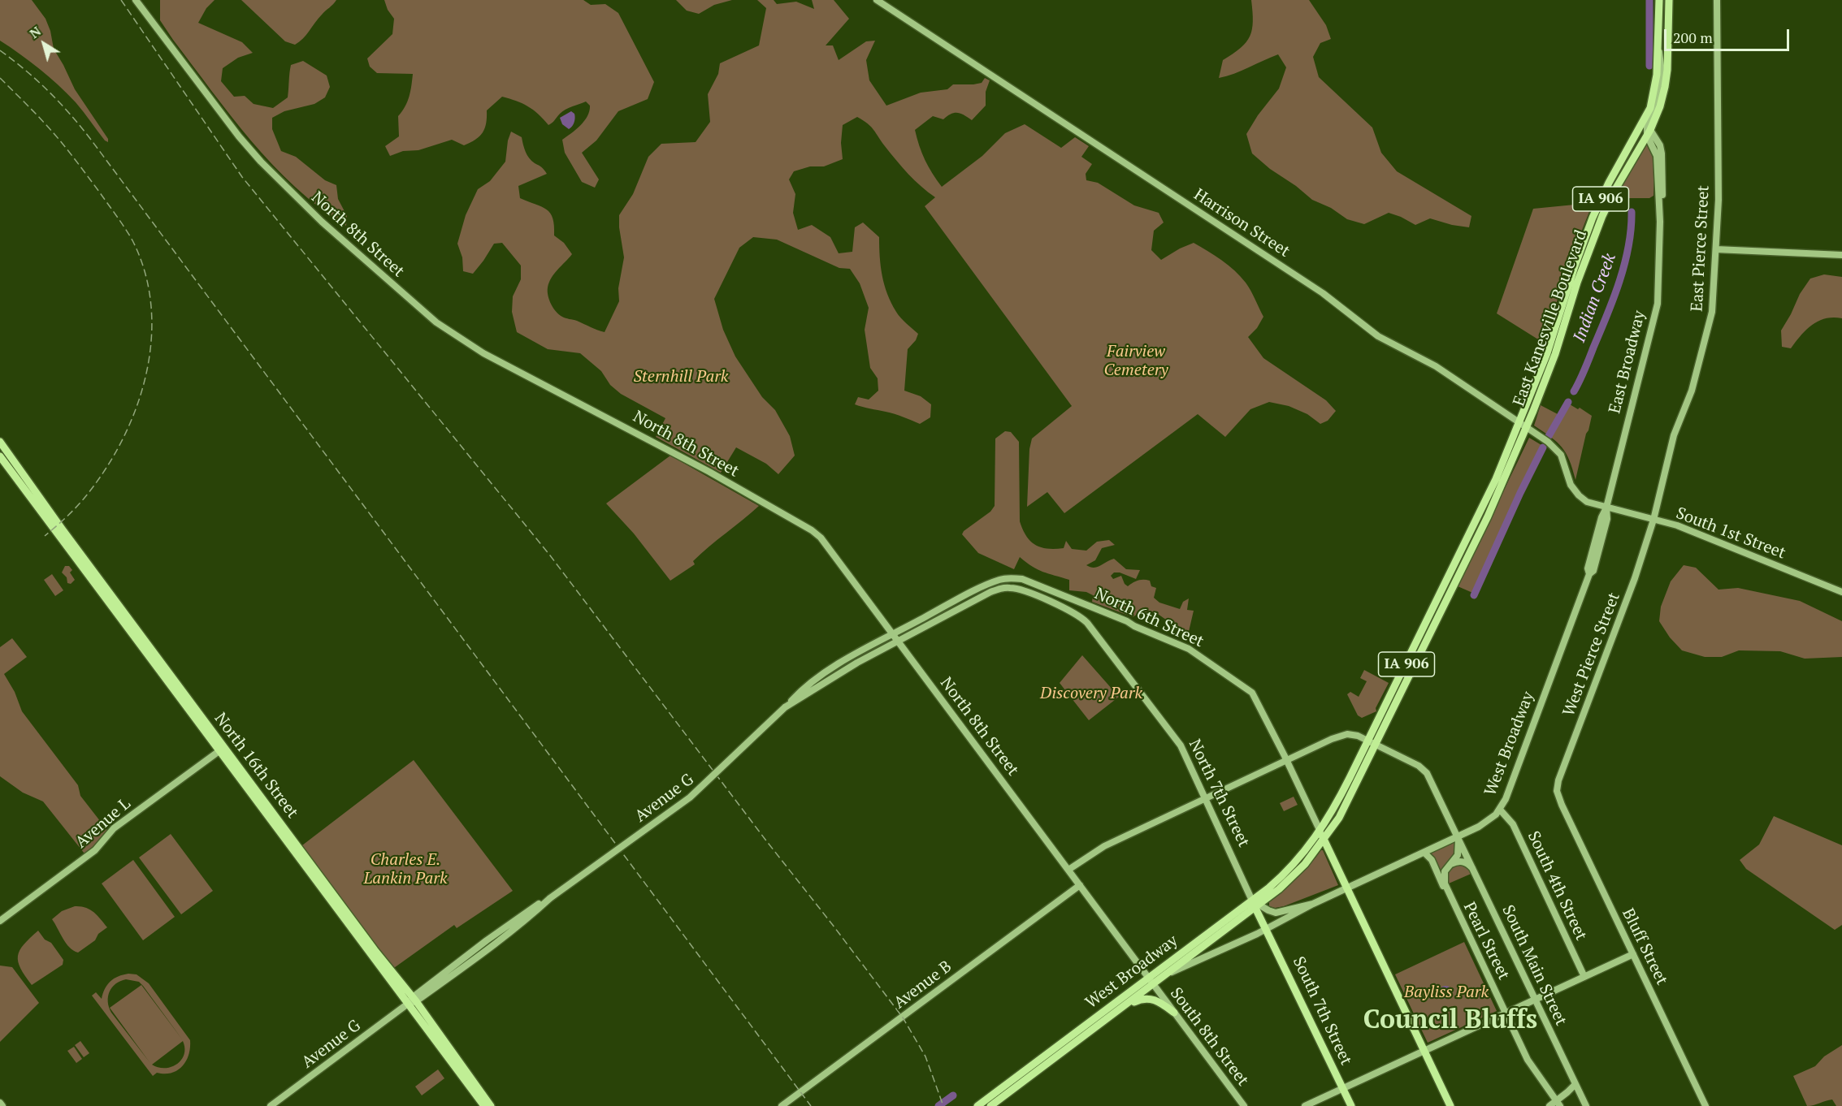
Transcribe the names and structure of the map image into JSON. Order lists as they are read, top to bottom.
{
  "streets": {
    "main road": [
      "IA 906",
      "Harrison Street",
      "North 8th Street",
      "East Pierce Street",
      "East Kanesville Boulevard",
      "East Broadway",
      "South 1st Street",
      "North 6th Street",
      "West Pierce Street",
      "West Broadway",
      "North 16th Street",
      "North 7th Street",
      "Avenue G",
      "Avenue L",
      "South 4th Street",
      "Pearl Street",
      "Bluff Street",
      "South Main Street",
      "Avenue B",
      "South 7th Street",
      "South 8th Street"
    ]
  },
  "crossings": [
    ["IA 906", "East Kanesville Boulevard"],
    ["IA 906", "North 6th Street"],
    ["IA 906", "West Broadway"],
    ["IA 906", "North 7th Street"],
    ["IA 906", "South Main Street"],
    ["Harrison Street", "East Kanesville Boulevard"],
    ["Harrison Street", "South 1st Street"],
    ["North 8th Street", "West Broadway"],
    ["North 8th Street", "Avenue G"],
    ["North 8th Street", "South Main Street"],
    ["North 8th Street", "Avenue B"],
    ["North 8th Street", "South 8th Street"],
    ["East Pierce Street", "South 1st Street"],
    ["East Pierce Street", "West Pierce Street"],
    ["East Kanesville Boulevard", "East Broadway"],
    ["East Kanesville Boulevard", "South Main Street"],
    ["East Broadway", "South 1st Street"],
    ["East Broadway", "West Broadway"],
    ["South 1st Street", "West Pierce Street"],
    ["South 1st Street", "West Broadway"],
    ["North 6th Street", "West Broadway"],
    ["North 6th Street", "North 7th Street"],
    ["North 6th Street", "Avenue G"],
    ["North 6th Street", "South Main Street"],
    ["West Pierce Street", "Bluff Street"],
    ["West Broadway", "North 7th Street"],
    ["West Broadway", "South 4th Street"],
    ["West Broadway", "Pearl Street"],
    ["West Broadway", "South Main Street"],
    ["West Broadway", "South 7th Street"],
    ["West Broadway", "South 8th Street"],
    ["North 16th Street", "Avenue G"],
    ["North 16th Street", "Avenue L"],
    ["North 7th Street", "Avenue G"],
    ["North 7th Street", "South Main Street"],
    ["North 7th Street", "South 7th Street"],
    ["Pearl Street", "South Main Street"]
  ],
  "districts": ["Council Bluffs"],
  "water": ["Indian Creek"],
  "parks": [
    "Fairview Cemetery",
    "Sternhill Park",
    "Discovery Park",
    "Charles E. Lankin Park",
    "Bayliss Park"
  ],
  "scale_bar": "200 m",
  "north": "top left"
}
